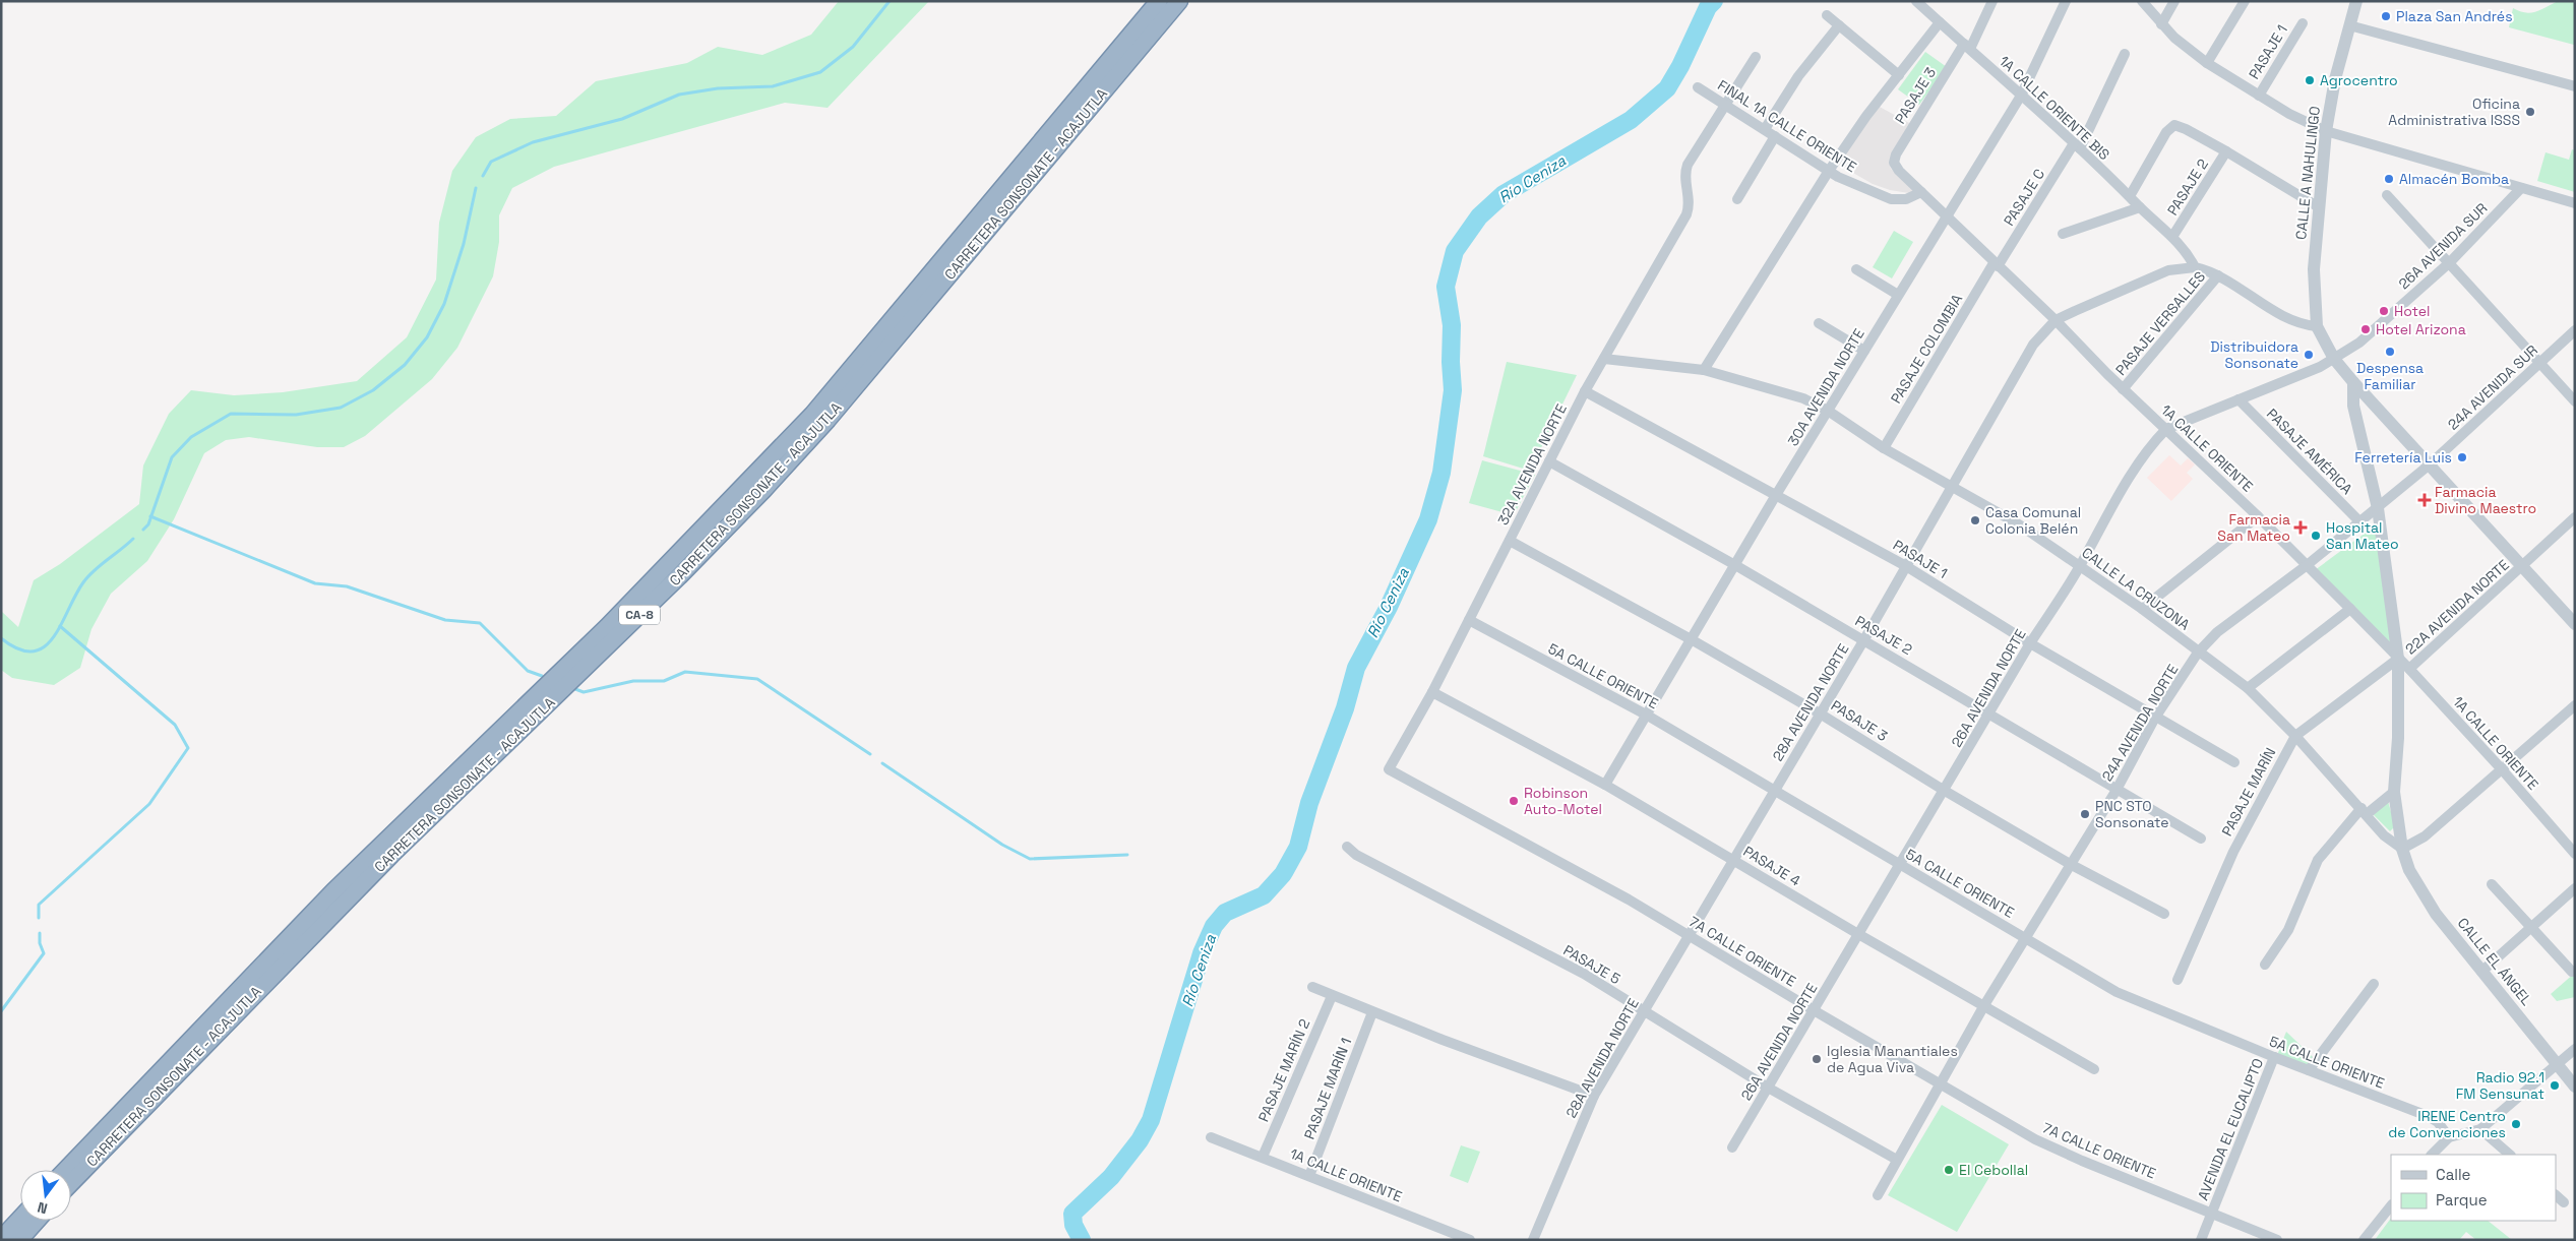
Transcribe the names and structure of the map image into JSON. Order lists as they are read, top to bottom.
{
  "streets": {
    "highway": ["CARRETERA SONSONATE - ACAJUTLA", "CA-8"],
    "street": [
      "PASAJE 1",
      "PASAJE 3",
      "1A CALLE ORIENTE BIS",
      "FINAL 1A CALLE ORIENTE",
      "CALLE A NAHULINGO",
      "PASAJE 2",
      "PASAJE C",
      "26A AVENIDA SUR",
      "PASAJE VERSALLES",
      "PASAJE COLOMBIA",
      "30A AVENIDA NORTE",
      "24A AVENIDA SUR",
      "1A CALLE ORIENTE",
      "PASAJE AMÉRICA",
      "32A AVENIDA NORTE",
      "CALLE LA CRUZONA",
      "22A AVENIDA NORTE",
      "5A CALLE ORIENTE",
      "26A AVENIDA NORTE",
      "28A AVENIDA NORTE",
      "24A AVENIDA NORTE",
      "PASAJE MARÍN",
      "PASAJE 4",
      "7A CALLE ORIENTE",
      "CALLE EL ÁNGEL",
      "PASAJE 5",
      "PASAJE MARÍN 2",
      "PASAJE MARÍN 1",
      "AVENIDA EL EUCALIPTO"
    ]
  },
  "crossings": [
    ["PASAJE 1", "30A AVENIDA NORTE"],
    ["PASAJE 1", "32A AVENIDA NORTE"],
    ["PASAJE 1", "26A AVENIDA NORTE"],
    ["PASAJE 1", "28A AVENIDA NORTE"],
    ["PASAJE 1", "24A AVENIDA NORTE"],
    ["PASAJE 3", "1A CALLE ORIENTE BIS"],
    ["PASAJE 3", "30A AVENIDA NORTE"],
    ["PASAJE 3", "1A CALLE ORIENTE"],
    ["PASAJE 3", "32A AVENIDA NORTE"],
    ["PASAJE 3", "26A AVENIDA NORTE"],
    ["PASAJE 3", "28A AVENIDA NORTE"],
    ["PASAJE 3", "24A AVENIDA NORTE"],
    ["1A CALLE ORIENTE BIS", "PASAJE 2"],
    ["1A CALLE ORIENTE BIS", "PASAJE C"],
    ["1A CALLE ORIENTE BIS", "30A AVENIDA NORTE"],
    ["1A CALLE ORIENTE BIS", "28A AVENIDA NORTE"],
    ["FINAL 1A CALLE ORIENTE", "1A CALLE ORIENTE"],
    ["FINAL 1A CALLE ORIENTE", "32A AVENIDA NORTE"],
    ["CALLE A NAHULINGO", "24A AVENIDA SUR"],
    ["CALLE A NAHULINGO", "22A AVENIDA NORTE"],
    ["CALLE A NAHULINGO", "26A AVENIDA NORTE"],
    ["CALLE A NAHULINGO", "24A AVENIDA NORTE"],
    ["CALLE A NAHULINGO", "CALLE EL ÁNGEL"],
    ["PASAJE 2", "30A AVENIDA NORTE"],
    ["PASAJE 2", "32A AVENIDA NORTE"],
    ["PASAJE 2", "26A AVENIDA NORTE"],
    ["PASAJE 2", "28A AVENIDA NORTE"],
    ["PASAJE 2", "24A AVENIDA NORTE"],
    ["PASAJE C", "PASAJE COLOMBIA"],
    ["PASAJE C", "1A CALLE ORIENTE"],
    ["26A AVENIDA SUR", "26A AVENIDA NORTE"],
    ["PASAJE VERSALLES", "1A CALLE ORIENTE"],
    ["PASAJE COLOMBIA", "1A CALLE ORIENTE"],
    ["PASAJE COLOMBIA", "CALLE LA CRUZONA"],
    ["30A AVENIDA NORTE", "1A CALLE ORIENTE"],
    ["30A AVENIDA NORTE", "CALLE LA CRUZONA"],
    ["30A AVENIDA NORTE", "5A CALLE ORIENTE"],
    ["30A AVENIDA NORTE", "PASAJE 4"],
    ["24A AVENIDA SUR", "24A AVENIDA NORTE"],
    ["1A CALLE ORIENTE", "22A AVENIDA NORTE"],
    ["1A CALLE ORIENTE", "26A AVENIDA NORTE"],
    ["1A CALLE ORIENTE", "28A AVENIDA NORTE"],
    ["1A CALLE ORIENTE", "24A AVENIDA NORTE"],
    ["1A CALLE ORIENTE", "PASAJE MARÍN"],
    ["1A CALLE ORIENTE", "CALLE EL ÁNGEL"],
    ["1A CALLE ORIENTE", "PASAJE MARÍN 2"],
    ["1A CALLE ORIENTE", "PASAJE MARÍN 1"],
    ["PASAJE AMÉRICA", "26A AVENIDA NORTE"],
    ["PASAJE AMÉRICA", "24A AVENIDA NORTE"],
    ["32A AVENIDA NORTE", "CALLE LA CRUZONA"],
    ["32A AVENIDA NORTE", "5A CALLE ORIENTE"],
    ["32A AVENIDA NORTE", "PASAJE 4"],
    ["32A AVENIDA NORTE", "7A CALLE ORIENTE"],
    ["CALLE LA CRUZONA", "26A AVENIDA NORTE"],
    ["CALLE LA CRUZONA", "28A AVENIDA NORTE"],
    ["CALLE LA CRUZONA", "24A AVENIDA NORTE"],
    ["CALLE LA CRUZONA", "PASAJE MARÍN"],
    ["CALLE LA CRUZONA", "CALLE EL ÁNGEL"],
    ["5A CALLE ORIENTE", "26A AVENIDA NORTE"],
    ["5A CALLE ORIENTE", "28A AVENIDA NORTE"],
    ["5A CALLE ORIENTE", "24A AVENIDA NORTE"],
    ["5A CALLE ORIENTE", "AVENIDA EL EUCALIPTO"],
    ["26A AVENIDA NORTE", "PASAJE 4"],
    ["26A AVENIDA NORTE", "7A CALLE ORIENTE"],
    ["26A AVENIDA NORTE", "PASAJE 5"],
    ["28A AVENIDA NORTE", "PASAJE 4"],
    ["28A AVENIDA NORTE", "7A CALLE ORIENTE"],
    ["28A AVENIDA NORTE", "PASAJE 5"],
    ["24A AVENIDA NORTE", "PASAJE 4"],
    ["24A AVENIDA NORTE", "7A CALLE ORIENTE"],
    ["24A AVENIDA NORTE", "CALLE EL ÁNGEL"],
    ["24A AVENIDA NORTE", "PASAJE 5"],
    ["PASAJE MARÍN", "CALLE EL ÁNGEL"],
    ["7A CALLE ORIENTE", "AVENIDA EL EUCALIPTO"]
  ],
  "water": ["Río Ceniza"],
  "places": {
    "other": [
      "Plaza San Andrés",
      "Agrocentro",
      "Oficina Administrativa ISSS",
      "Almacén Bomba",
      "Hotel",
      "Hotel Arizona",
      "Despensa Familiar",
      "Distribuidora Sonsonate",
      "Ferretería Luis",
      "Casa Comunal Colonia Belén",
      "Hospital San Mateo",
      "Robinson Auto-Motel",
      "PNC STO Sonsonate",
      "Iglesia Manantiales de Agua Viva",
      "Radio 92.1 FM Sensunat",
      "IRENE Centro de Convenciones",
      "El Cebollal"
    ],
    "health": ["Farmacia Divino Maestro", "Farmacia San Mateo"]
  },
  "legend": ["Calle", "Parque"],
  "north": "bottom"
}
